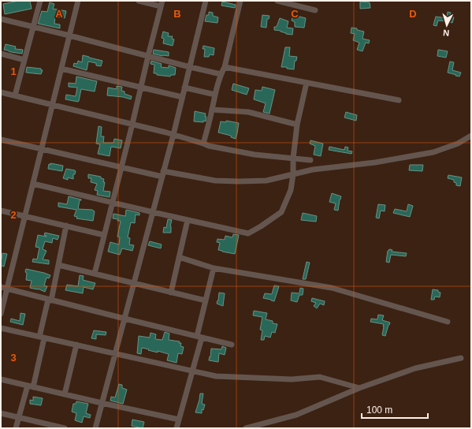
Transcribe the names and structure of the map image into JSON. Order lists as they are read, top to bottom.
{
  "scale_bar": "100 m",
  "north": "bottom",
  "grid": {
    "columns": [
      "A",
      "B",
      "C",
      "D"
    ],
    "rows": ["1", "2", "3"]
  }
}
